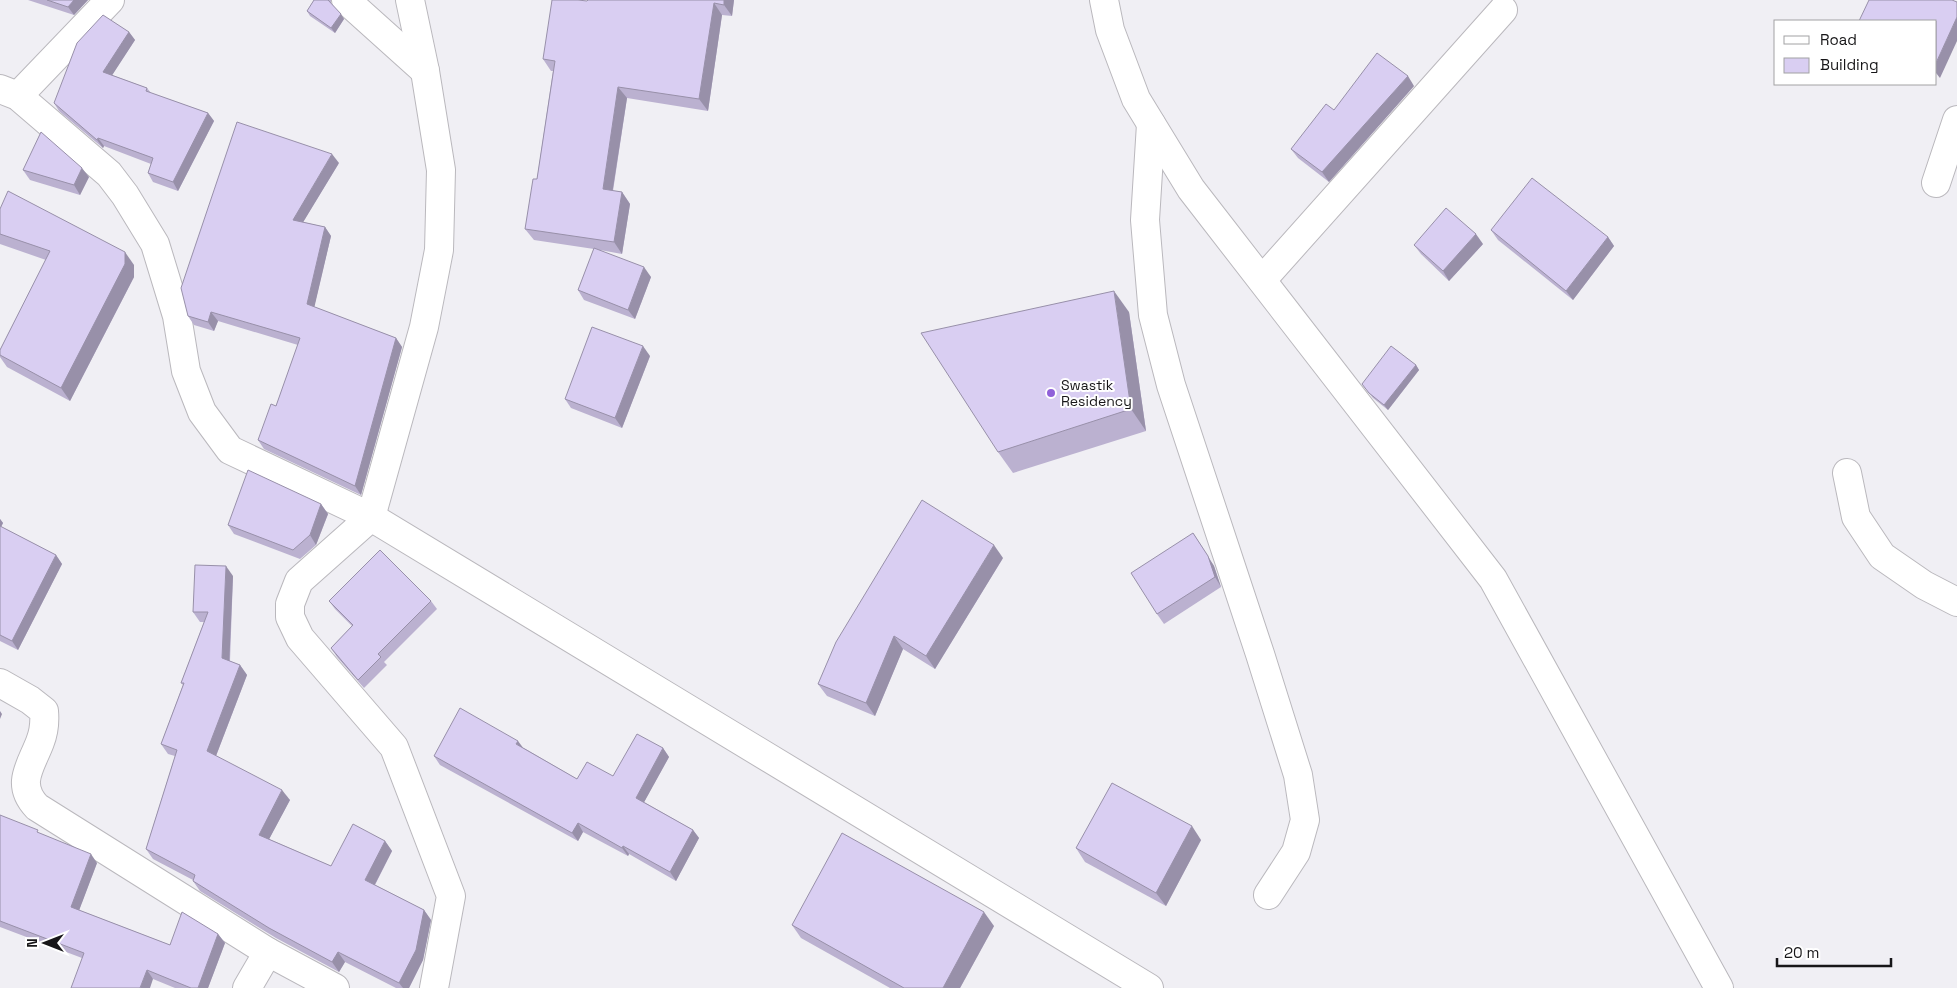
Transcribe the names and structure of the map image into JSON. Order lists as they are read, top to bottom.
{
  "places": ["Swastik Residency"],
  "legend": ["Road", "Building"],
  "scale_bar": "20 m",
  "north": "left"
}
